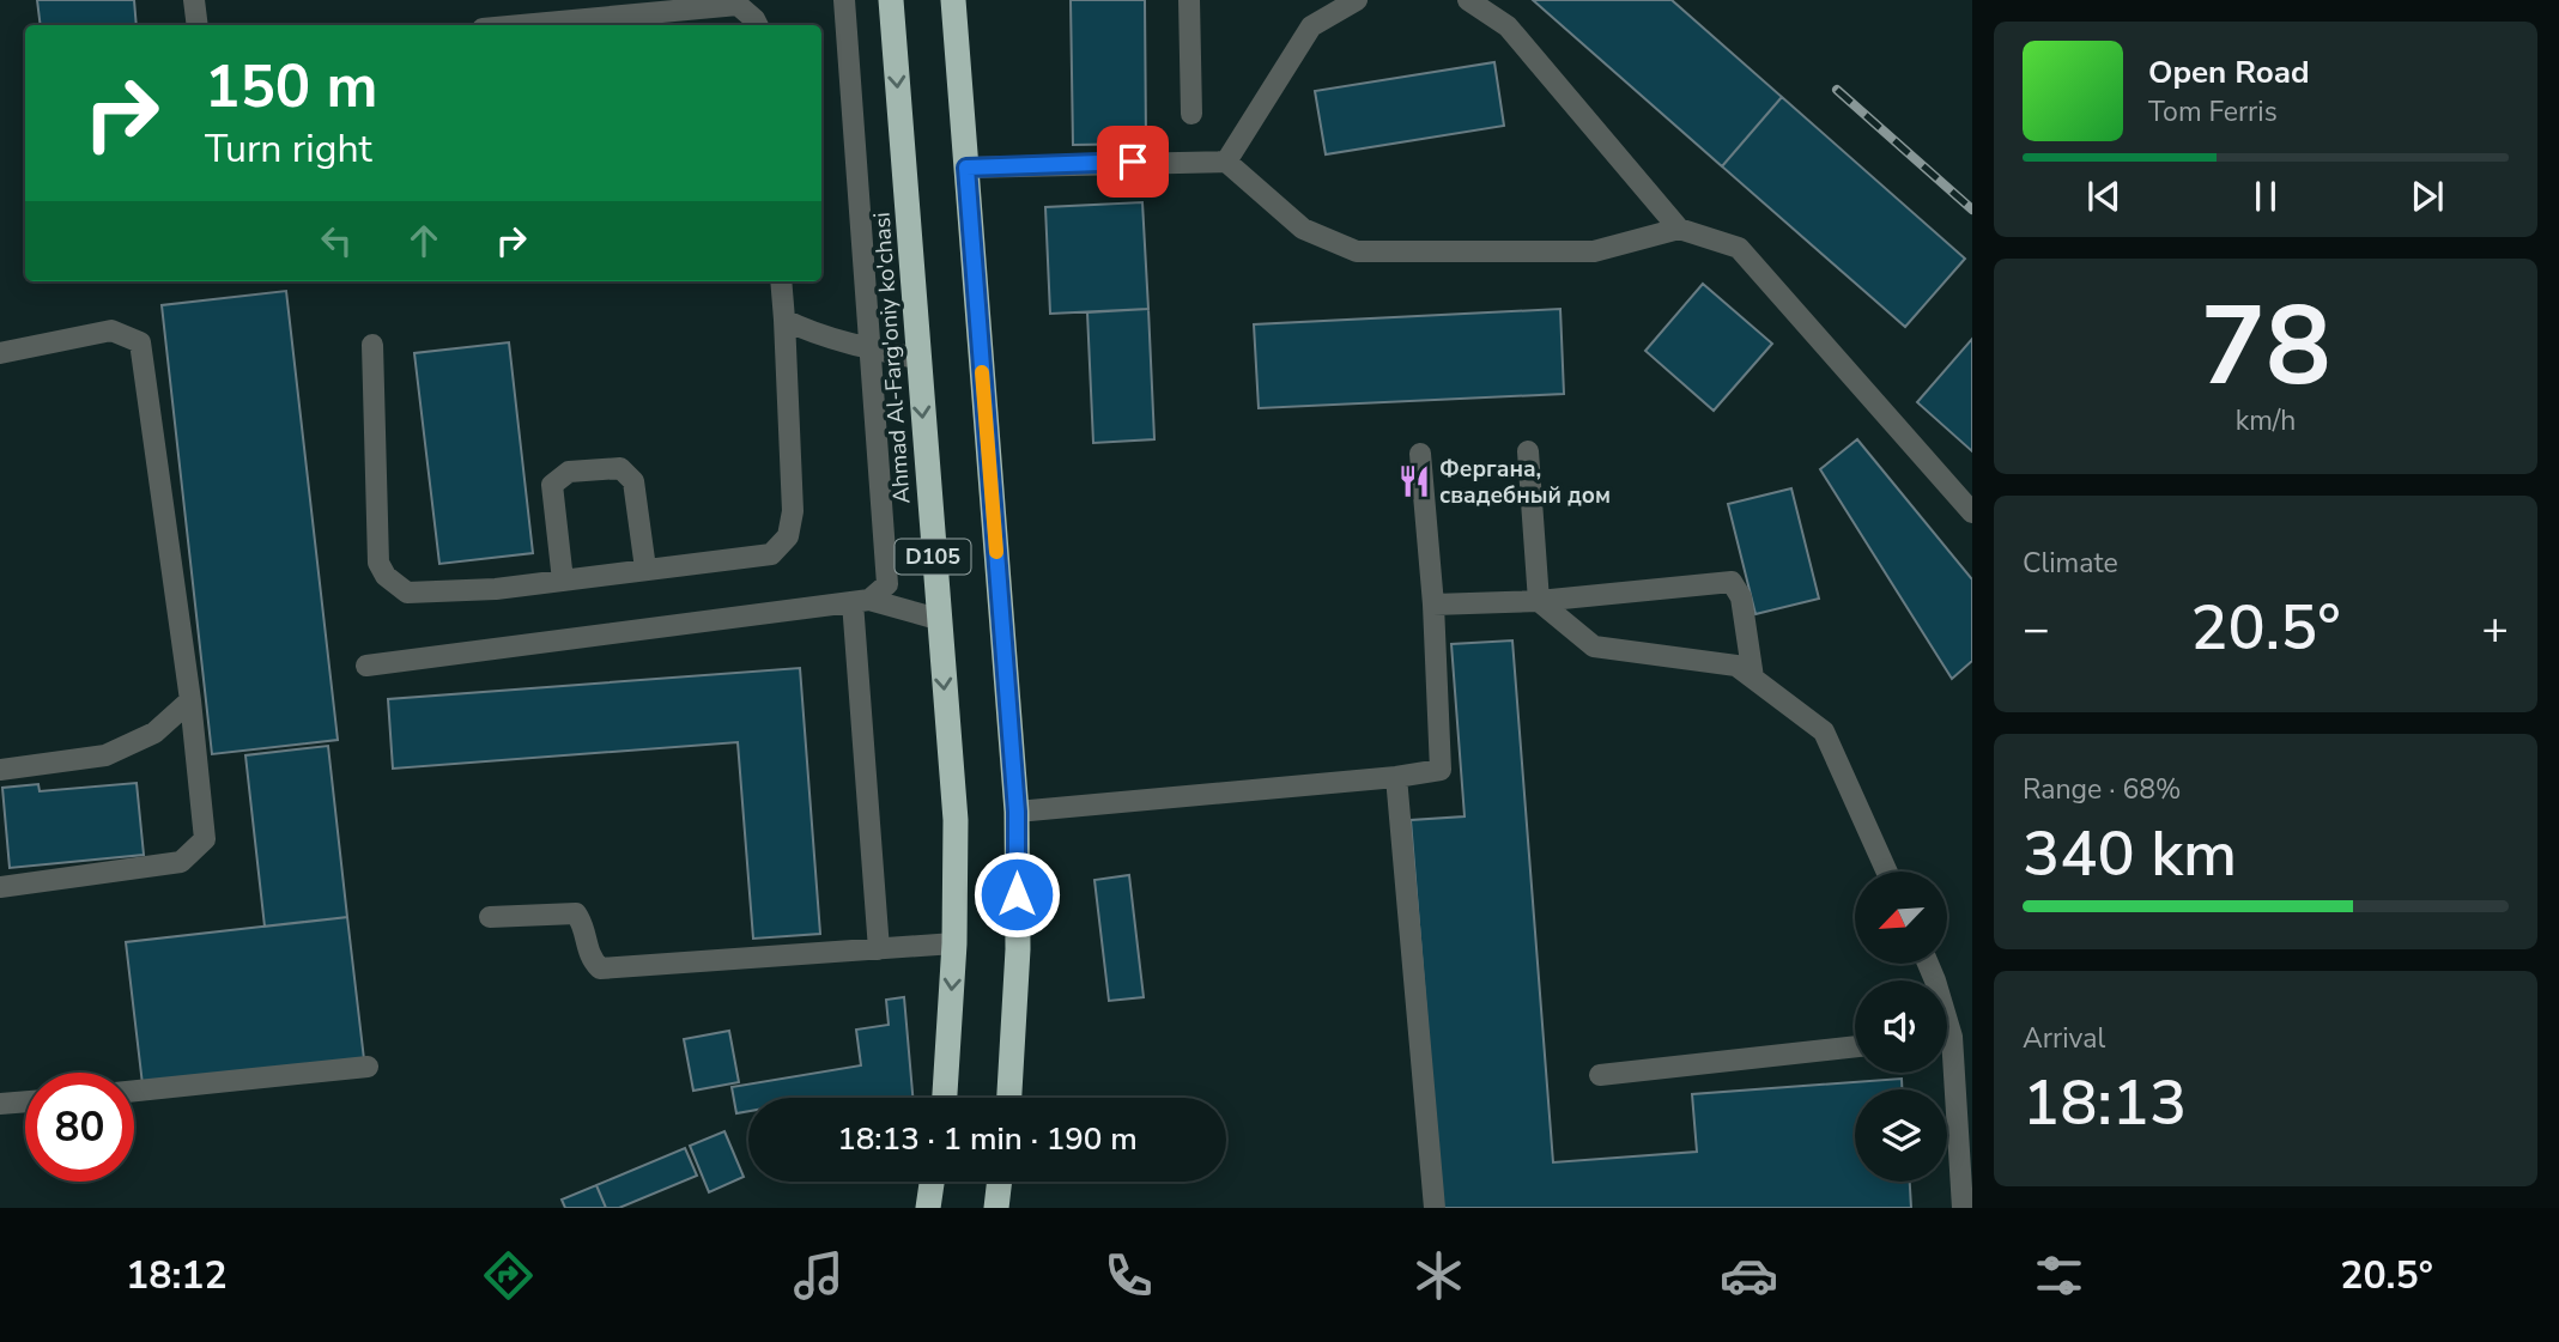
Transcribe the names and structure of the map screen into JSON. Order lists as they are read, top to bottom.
{
  "streets": {
    "highway": ["Ahmad Al-Farg'oniy ko'chasi", "D105"]
  },
  "places": {
    "restaurant": ["Фергана, свадебный дом"]
  },
  "north": "bottom left",
  "page": {
    "turn": ["150 m", "Turn right"],
    "song": ["Open Road", "Tom Ferris"],
    "tile": [
      ["78", "km/h"],
      "Climate",
      ["Range · 68%", "340 km"],
      ["Arrival", "18:13"]
    ],
    "heat": ["−", "20.5°", "+"],
    "limit": "80",
    "trip": "18:13 · 1 min · 190 m",
    "tabs": ["18:12", "20.5°"]
  }
}
